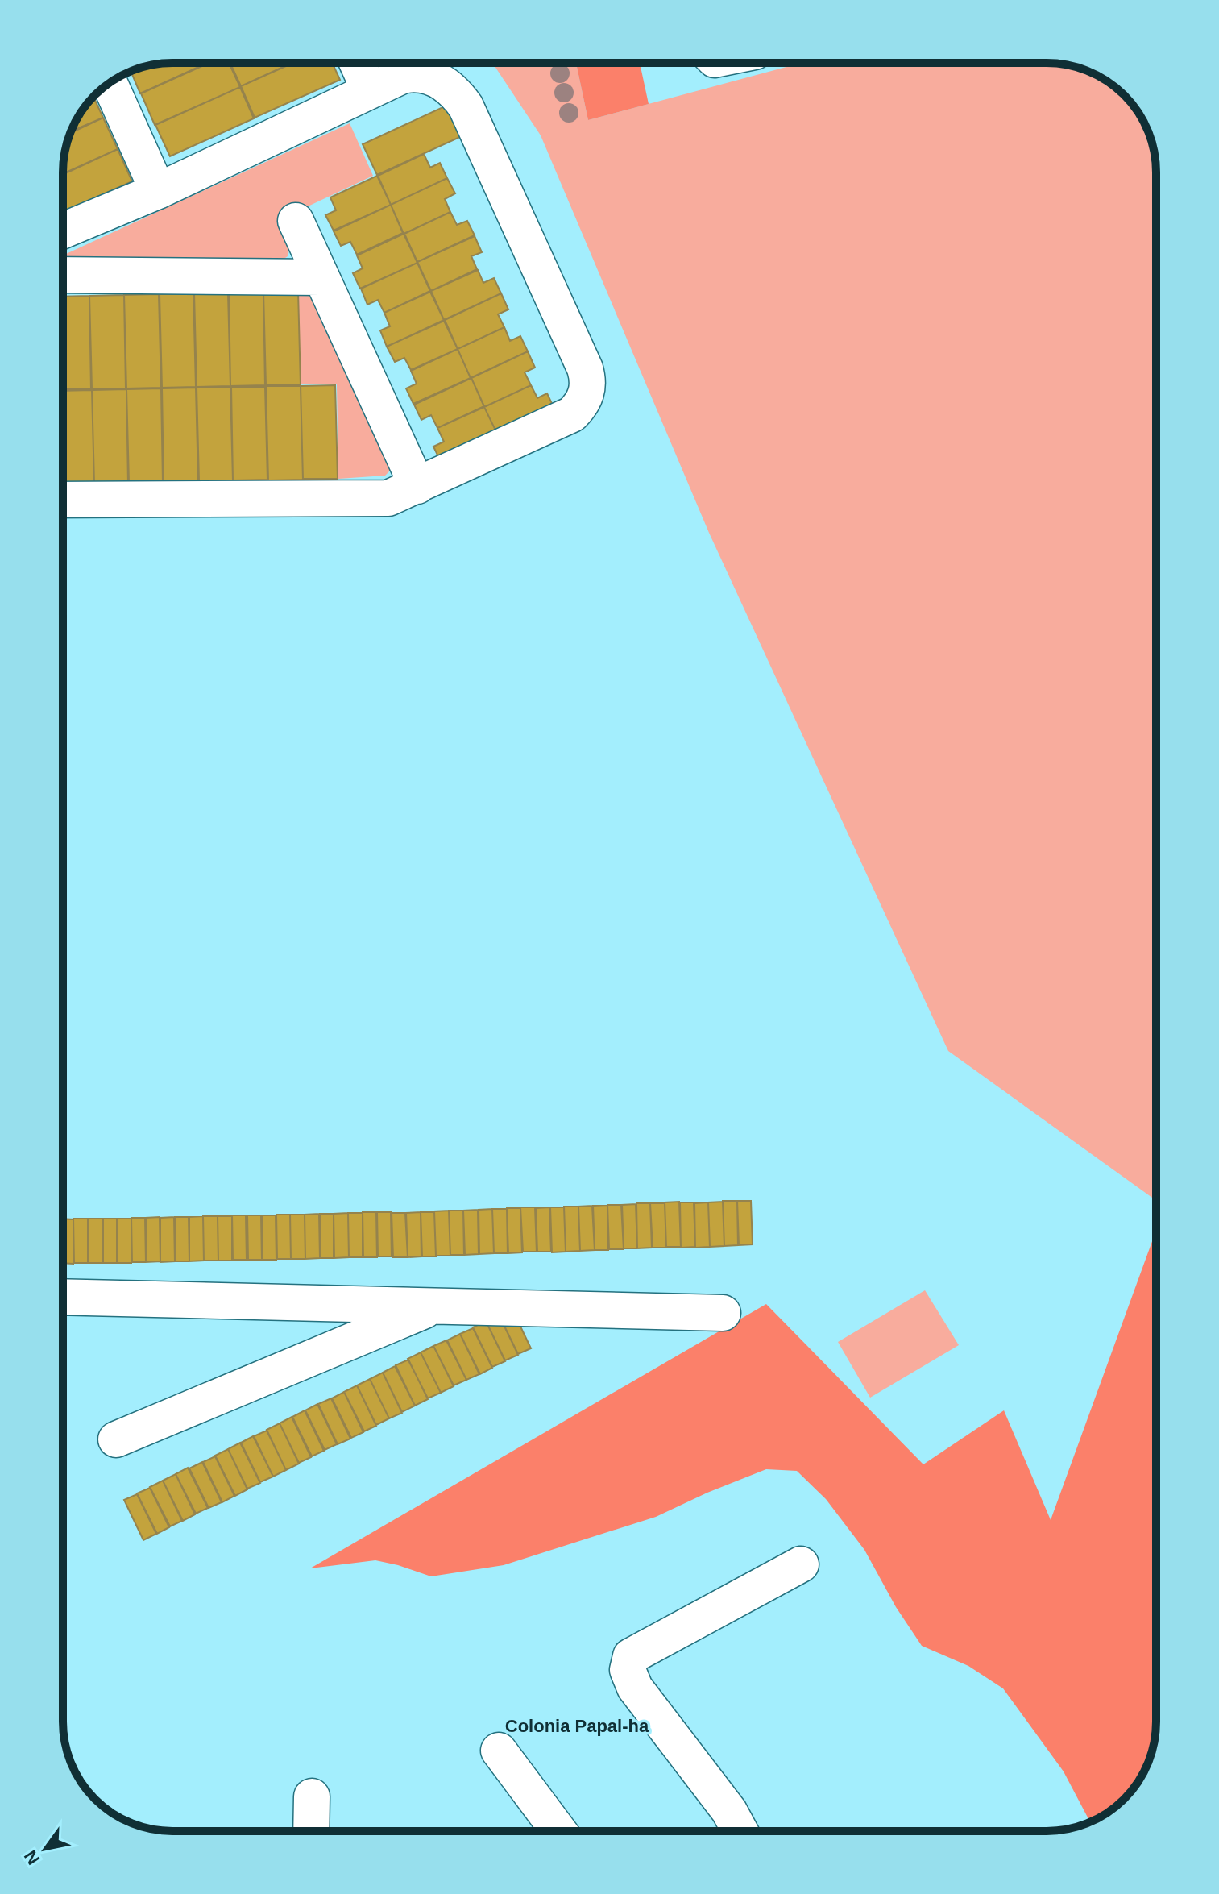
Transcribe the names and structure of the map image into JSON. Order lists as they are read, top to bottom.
{
  "districts": ["Colonia Papal-ha"],
  "north": "bottom left"
}
